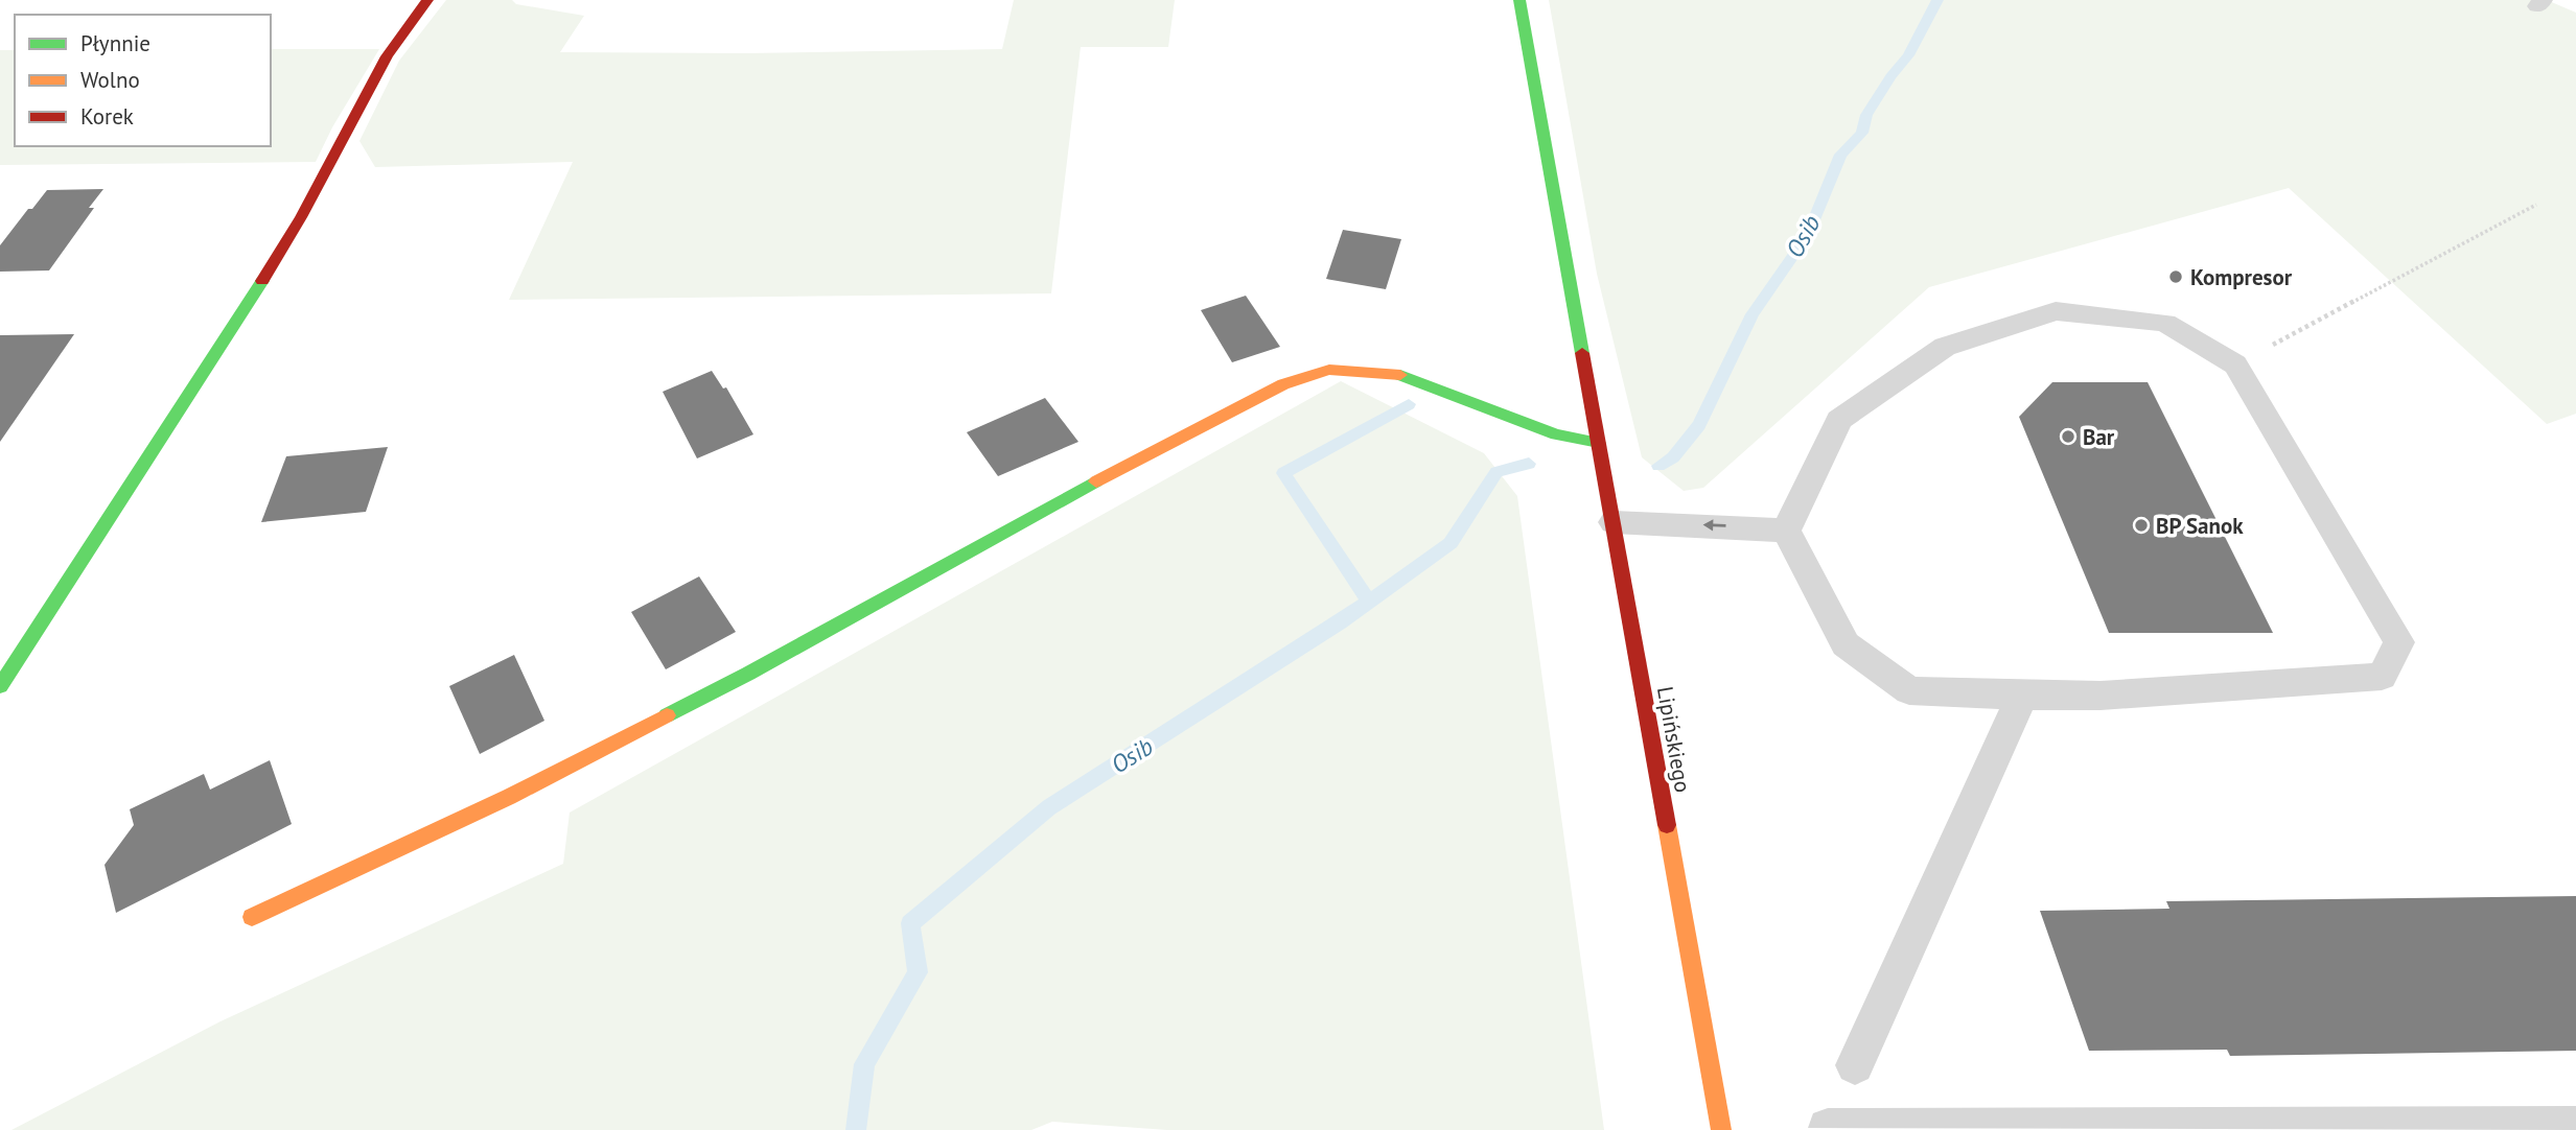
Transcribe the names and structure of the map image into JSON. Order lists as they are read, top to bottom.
{
  "streets": {
    "street": ["Lipińskiego"]
  },
  "water": ["Osib"],
  "places": ["Kompresor", "Bar", "BP Sanok"],
  "legend": ["Płynnie", "Wolno", "Korek"]
}
